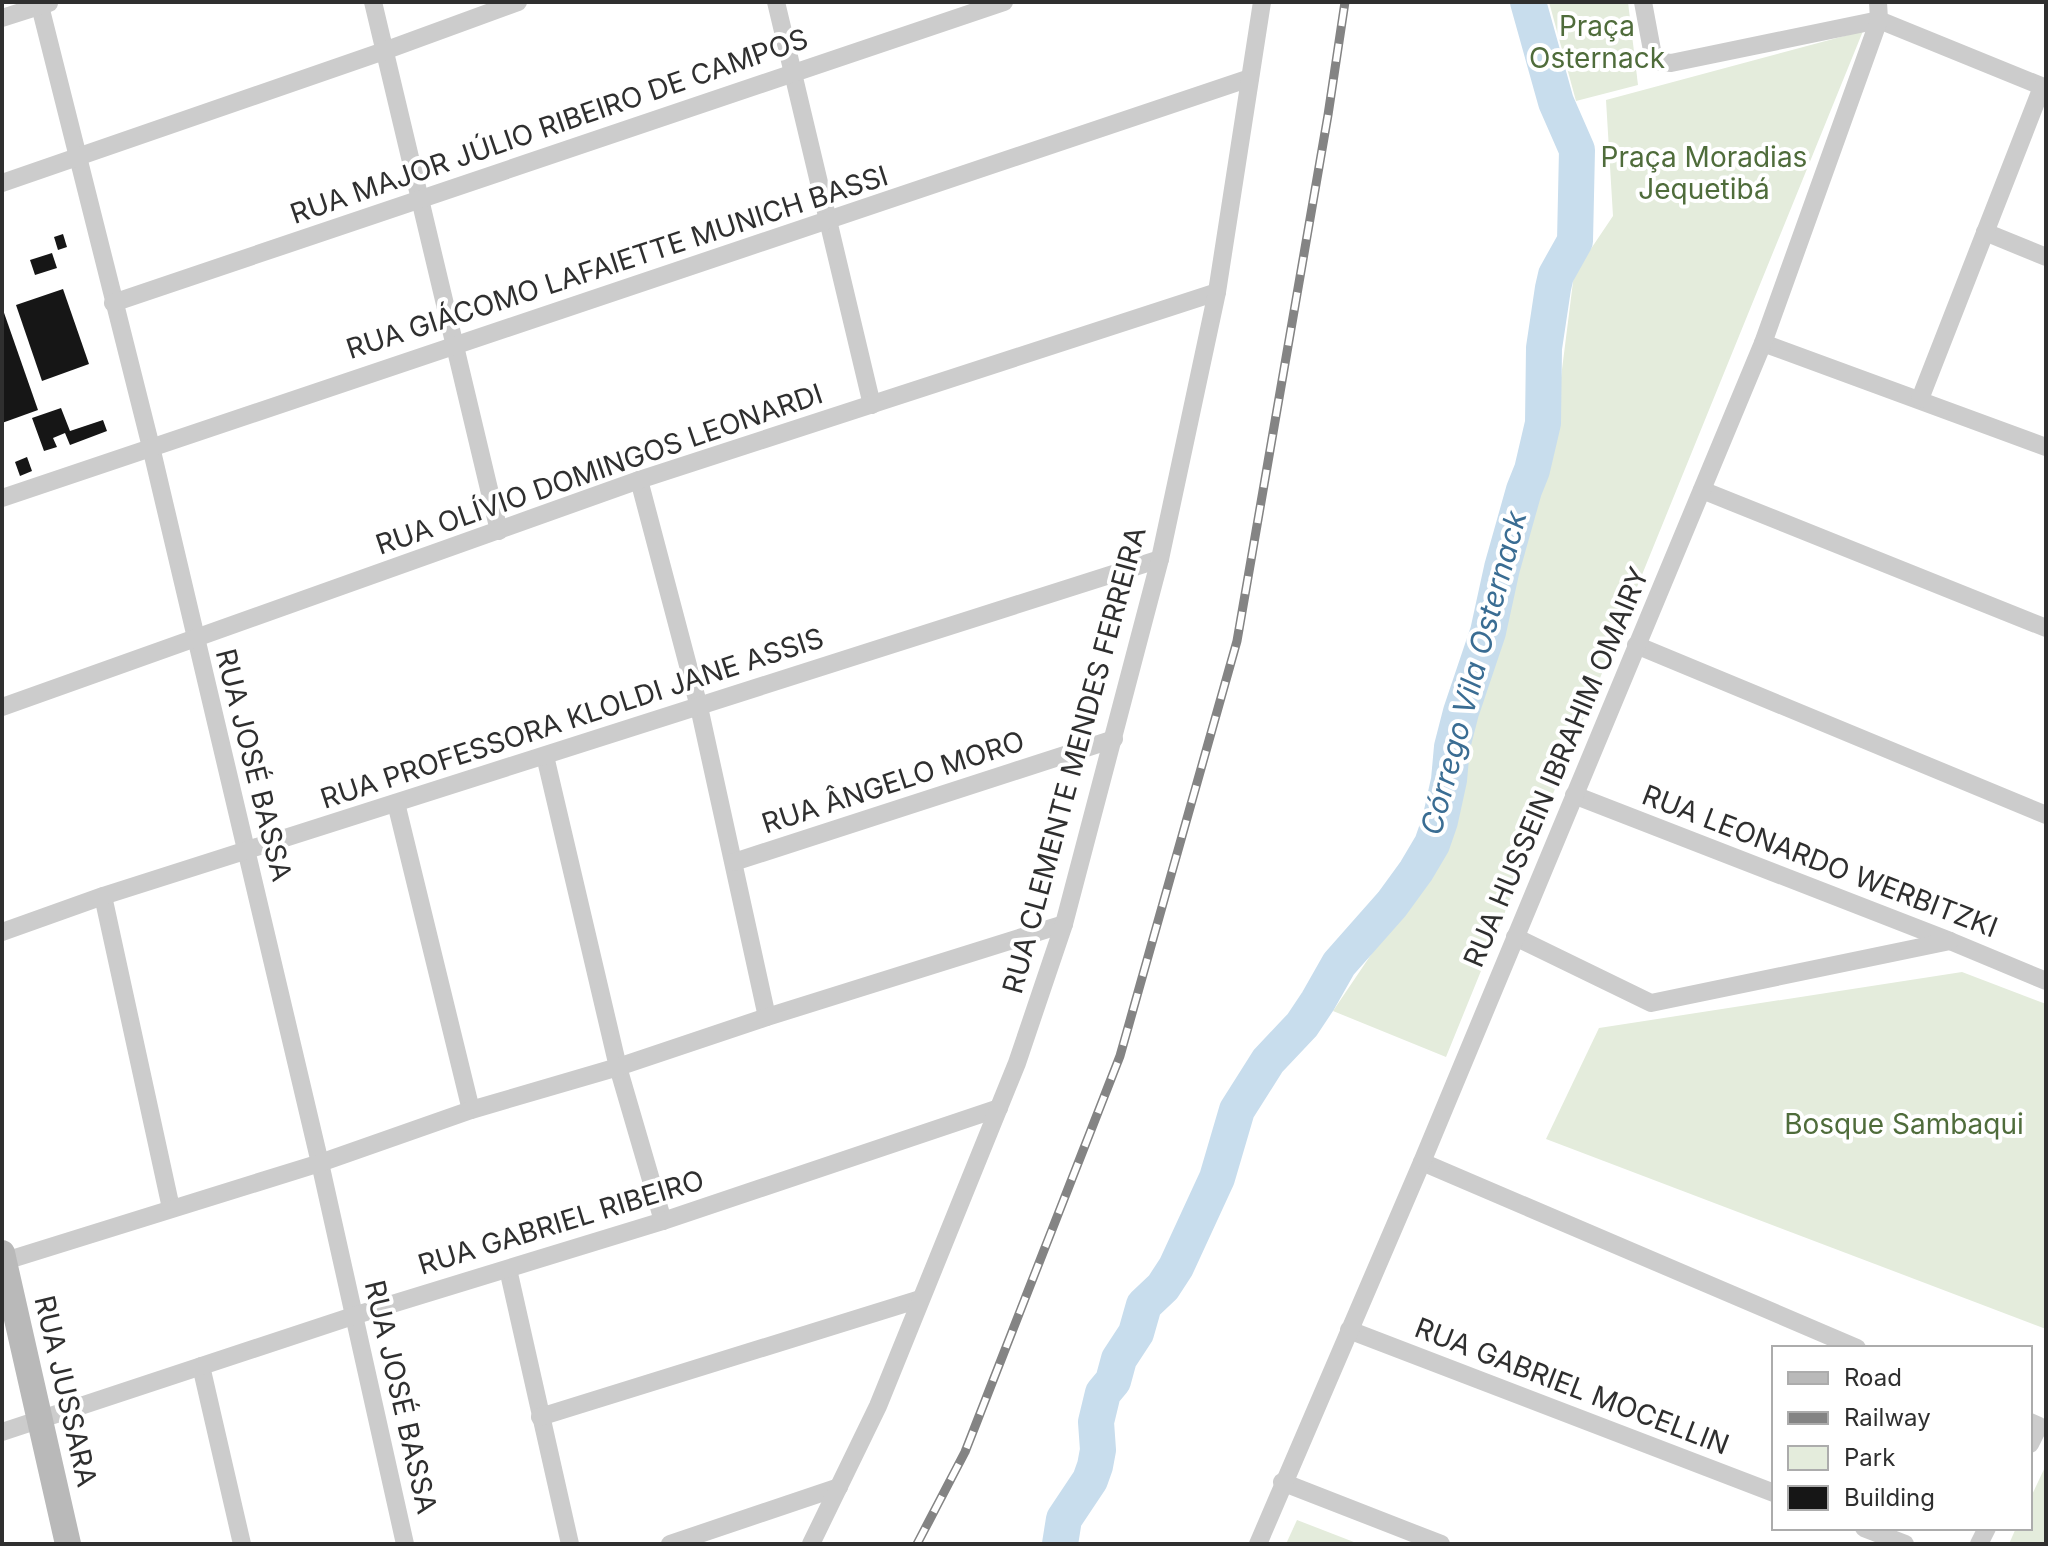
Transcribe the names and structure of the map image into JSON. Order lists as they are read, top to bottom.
{
  "streets": {
    "street": [
      "RUA MAJOR JÚLIO RIBEIRO DE CAMPOS",
      "RUA GIÁCOMO LAFAIETTE MUNICH BASSI",
      "RUA OLÍVIO DOMINGOS LEONARDI",
      "RUA PROFESSORA KLOLDI JANE ASSIS",
      "RUA CLEMENTE MENDES FERREIRA",
      "RUA JOSÉ BASSA",
      "RUA HUSSEIN IBRAHIM OMAIRY",
      "RUA ÂNGELO MORO",
      "RUA LEONARDO WERBITZKI",
      "RUA GABRIEL RIBEIRO",
      "RUA GABRIEL MOCELLIN",
      "RUA JUSSARA"
    ]
  },
  "crossings": [
    ["RUA MAJOR JÚLIO RIBEIRO DE CAMPOS", "RUA JOSÉ BASSA"],
    ["RUA GIÁCOMO LAFAIETTE MUNICH BASSI", "RUA CLEMENTE MENDES FERREIRA"],
    ["RUA GIÁCOMO LAFAIETTE MUNICH BASSI", "RUA JOSÉ BASSA"],
    ["RUA OLÍVIO DOMINGOS LEONARDI", "RUA CLEMENTE MENDES FERREIRA"],
    ["RUA OLÍVIO DOMINGOS LEONARDI", "RUA JOSÉ BASSA"],
    ["RUA PROFESSORA KLOLDI JANE ASSIS", "RUA CLEMENTE MENDES FERREIRA"],
    ["RUA PROFESSORA KLOLDI JANE ASSIS", "RUA JOSÉ BASSA"],
    ["RUA CLEMENTE MENDES FERREIRA", "RUA ÂNGELO MORO"],
    ["RUA CLEMENTE MENDES FERREIRA", "RUA GABRIEL RIBEIRO"],
    ["RUA JOSÉ BASSA", "RUA GABRIEL RIBEIRO"],
    ["RUA HUSSEIN IBRAHIM OMAIRY", "RUA LEONARDO WERBITZKI"],
    ["RUA HUSSEIN IBRAHIM OMAIRY", "RUA GABRIEL MOCELLIN"],
    ["RUA GABRIEL RIBEIRO", "RUA JUSSARA"]
  ],
  "water": ["Córrego Vila Osternack"],
  "parks": ["Praça Osternack", "Praça Moradias Jequetibá", "Bosque Sambaqui"],
  "legend": [
    "Road",
    "Railway",
    "Park",
    "Building"
  ]
}
